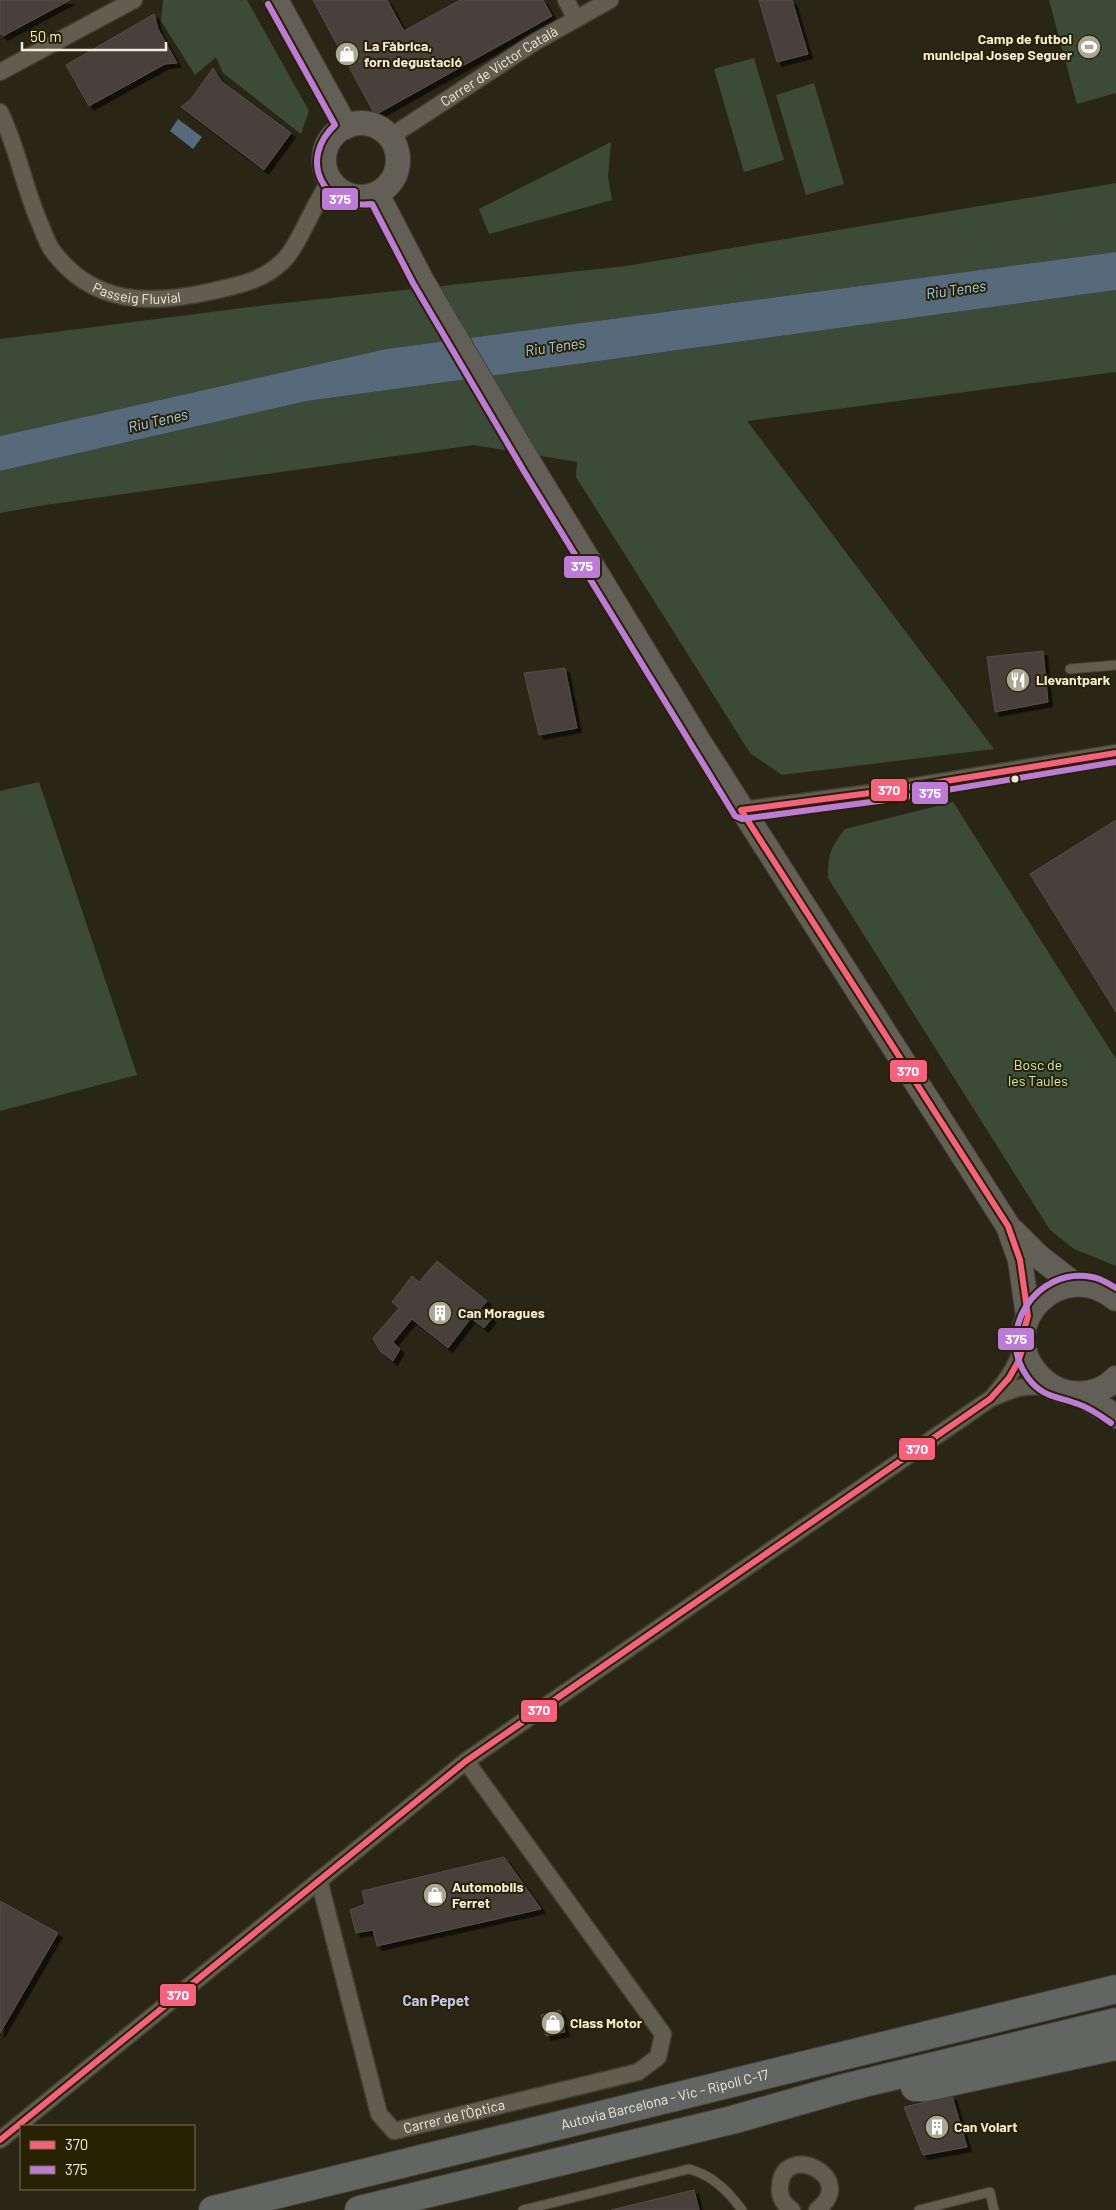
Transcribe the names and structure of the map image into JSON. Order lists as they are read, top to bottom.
{
  "streets": {
    "highway": ["Autovia Barcelona - Vic - Ripoll C-17"],
    "street": ["Carrer de Víctor Català", "Passeig Fluvial", "Carrer de l'Òptica"]
  },
  "crossings": [
    ["Carrer de Víctor Català", "Passeig Fluvial"]
  ],
  "districts": ["Can Pepet"],
  "water": ["Riu Tenes"],
  "parks": ["Bosc de les Taules"],
  "places": {
    "sports": ["Camp de futbol municipal Josep Seguer"],
    "shop": ["La Fàbrica, forn degustació", "Automobils Ferret", "Class Motor"],
    "restaurant": ["Llevantpark"],
    "building": ["Can Moragues", "Can Volart"]
  },
  "lines": ["transit line 375", "transit line 370"],
  "legend": ["370", "375"],
  "scale_bar": "50 m"
}
